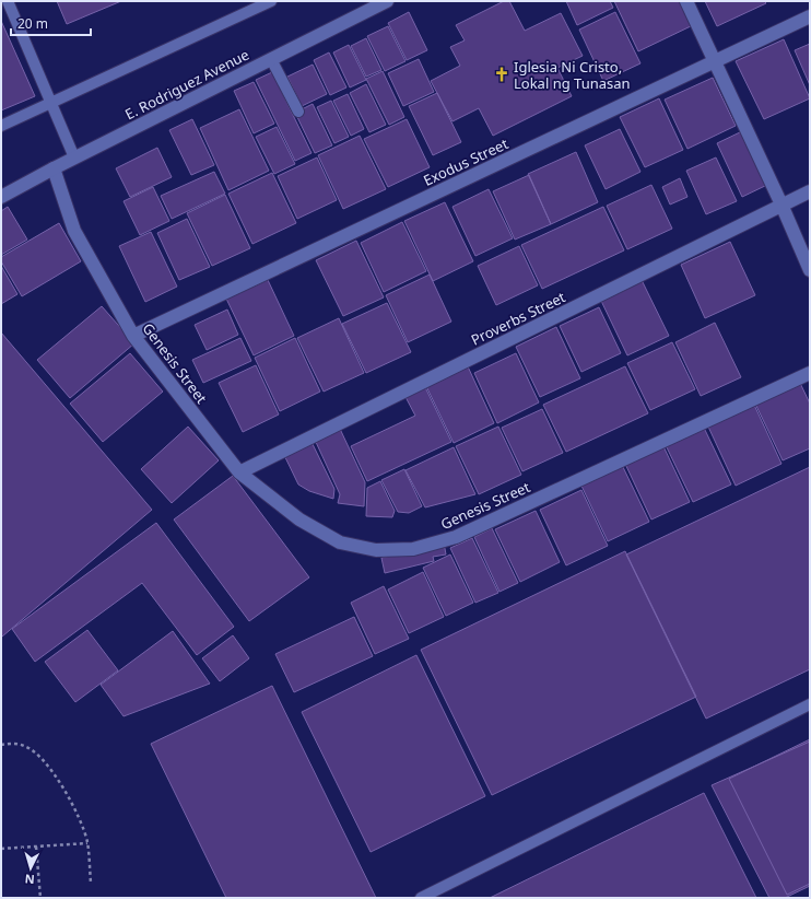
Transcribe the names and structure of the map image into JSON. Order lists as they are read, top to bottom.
{
  "streets": {
    "street": [
      "E. Rodriguez Avenue",
      "Exodus Street",
      "Proverbs Street",
      "Genesis Street"
    ]
  },
  "crossings": [
    ["E. Rodriguez Avenue", "Genesis Street"],
    ["Exodus Street", "Genesis Street"],
    ["Proverbs Street", "Genesis Street"]
  ],
  "places": {
    "church": ["Iglesia Ni Cristo, Lokal ng Tunasan"]
  },
  "scale_bar": "20 m",
  "north": "bottom"
}
